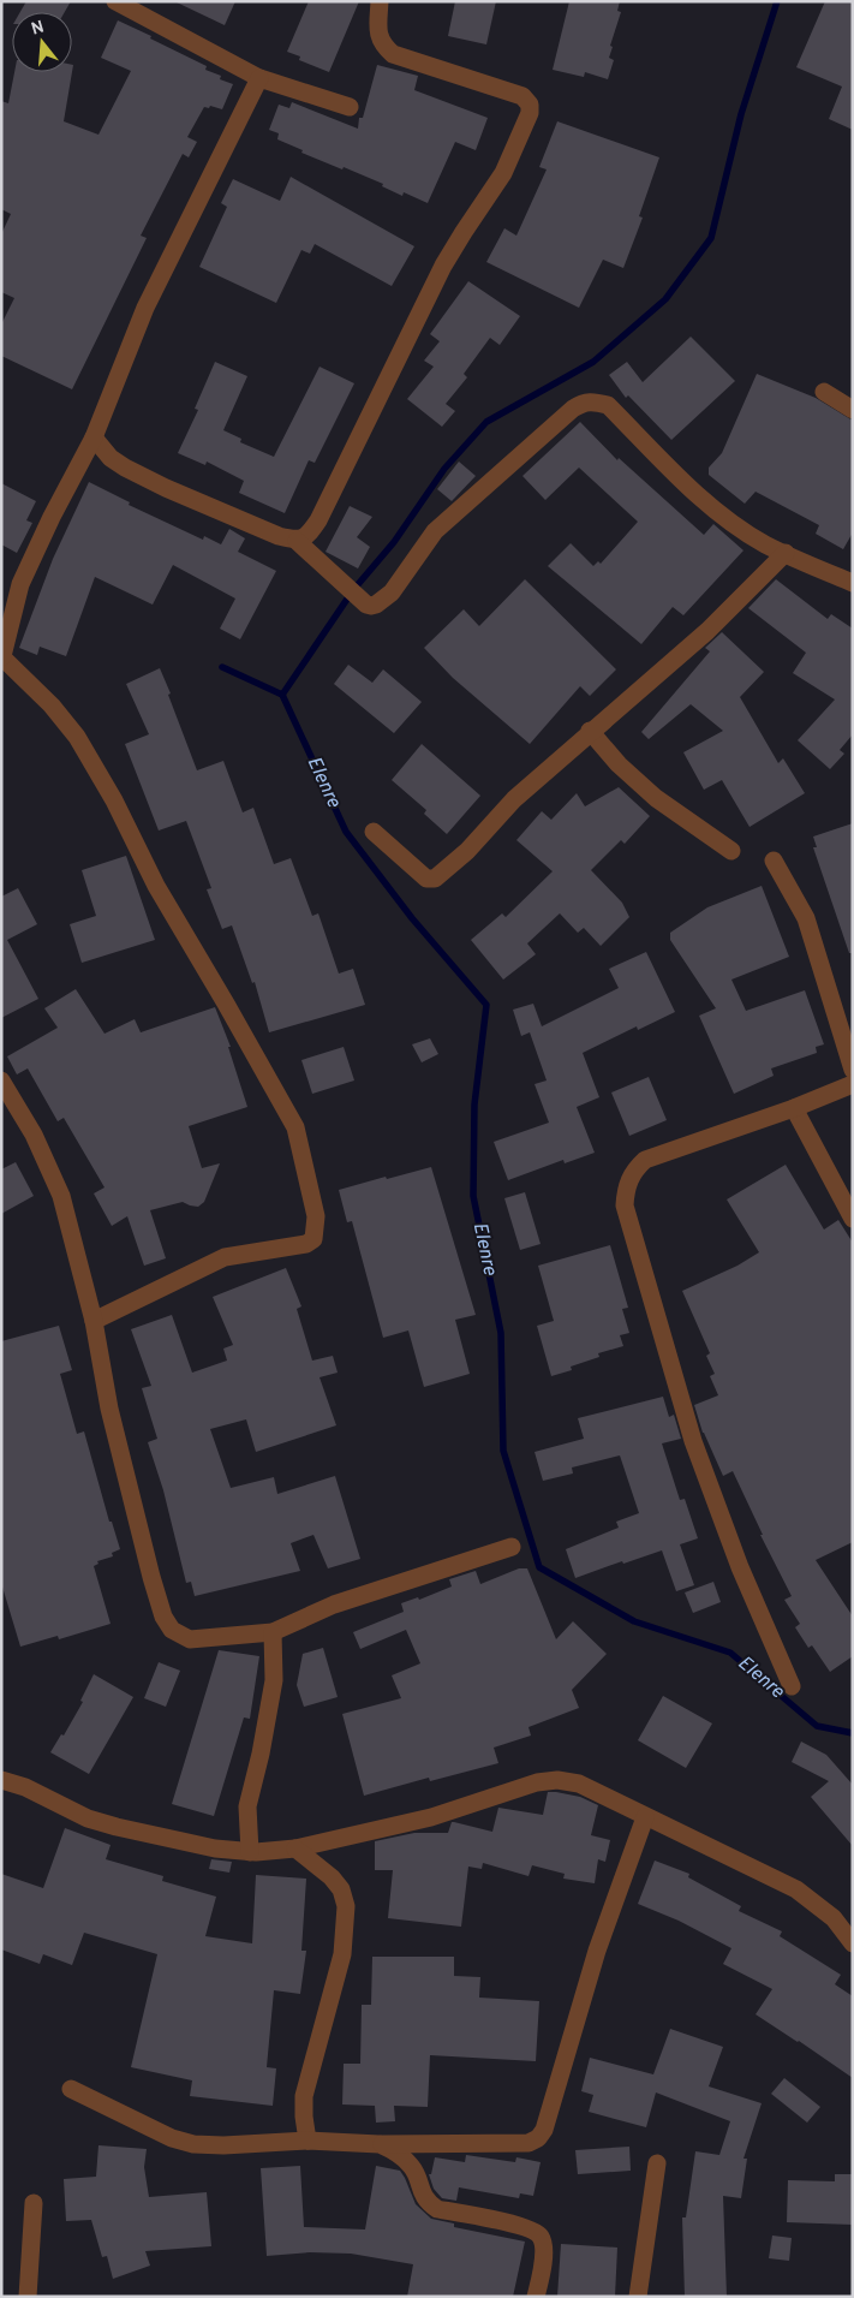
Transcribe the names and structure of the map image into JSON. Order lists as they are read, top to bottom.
{
  "water": ["Elenre"],
  "north": "top"
}
